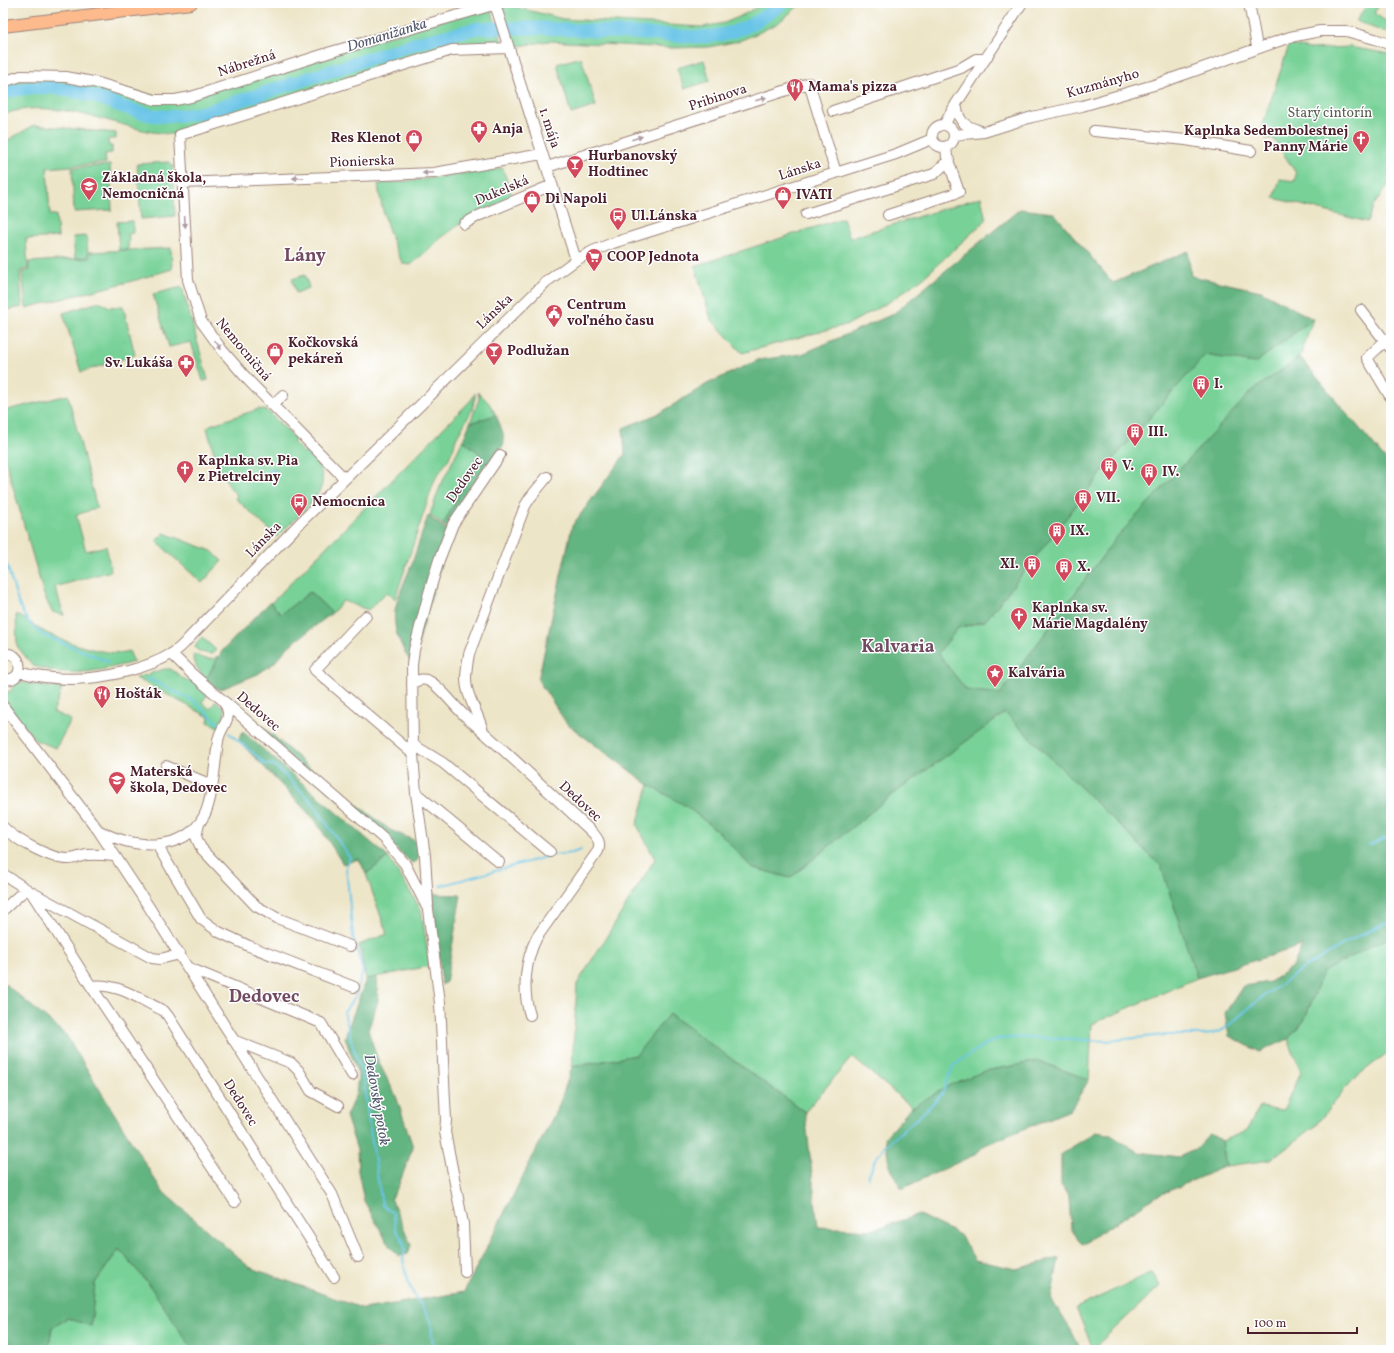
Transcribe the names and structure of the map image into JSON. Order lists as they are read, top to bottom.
{
  "streets": {
    "street": [
      "Nábrežná",
      "Kuzmányho",
      "Pribinova",
      "1. mája",
      "Pionierska",
      "Lánska",
      "Dukelská",
      "Nemocničná",
      "Dedovec"
    ]
  },
  "crossings": [
    ["Nábrežná", "1. mája"],
    ["Kuzmányho", "Lánska"],
    ["Pribinova", "1. mája"],
    ["Pribinova", "Lánska"],
    ["1. mája", "Pionierska"],
    ["1. mája", "Lánska"],
    ["1. mája", "Dukelská"],
    ["1. mája", "Nemocničná"],
    ["Pionierska", "Nemocničná"],
    ["Lánska", "Nemocničná"],
    ["Lánska", "Dedovec"]
  ],
  "one_way": ["Pionierska"],
  "districts": ["Lány", "Kalvaria", "Dedovec"],
  "water": ["Domanižanka", "Dedovský potok"],
  "parks": ["Starý cintorín"],
  "places": {
    "restaurant": ["Mama's pizza", "Hošták"],
    "pharmacy": ["Anja", "Sv. Lukáša"],
    "shop": [
      "Res Klenot",
      "IVATI",
      "Di Napoli",
      "Kočkovská pekáreň"
    ],
    "church": ["Kaplnka Sedembolestnej Panny Márie", "Kaplnka sv. Pia z Pietrelciny", "Kaplnka sv. Márie Magdalény"],
    "bar": ["Hurbanovský Hodtinec", "Podlužan"],
    "school or university": ["Základná škola, Nemocničná", "Materská škola, Dedovec"],
    "bus stop": ["Ul.Lánska", "Nemocnica"],
    "supermarket": ["COOP Jednota"],
    "public building": ["Centrum voľného času"],
    "building": [
      "I.",
      "III.",
      "V.",
      "IV.",
      "VII.",
      "IX.",
      "XI.",
      "X."
    ],
    "place": ["Kalvária"]
  },
  "scale_bar": "100 m"
}
